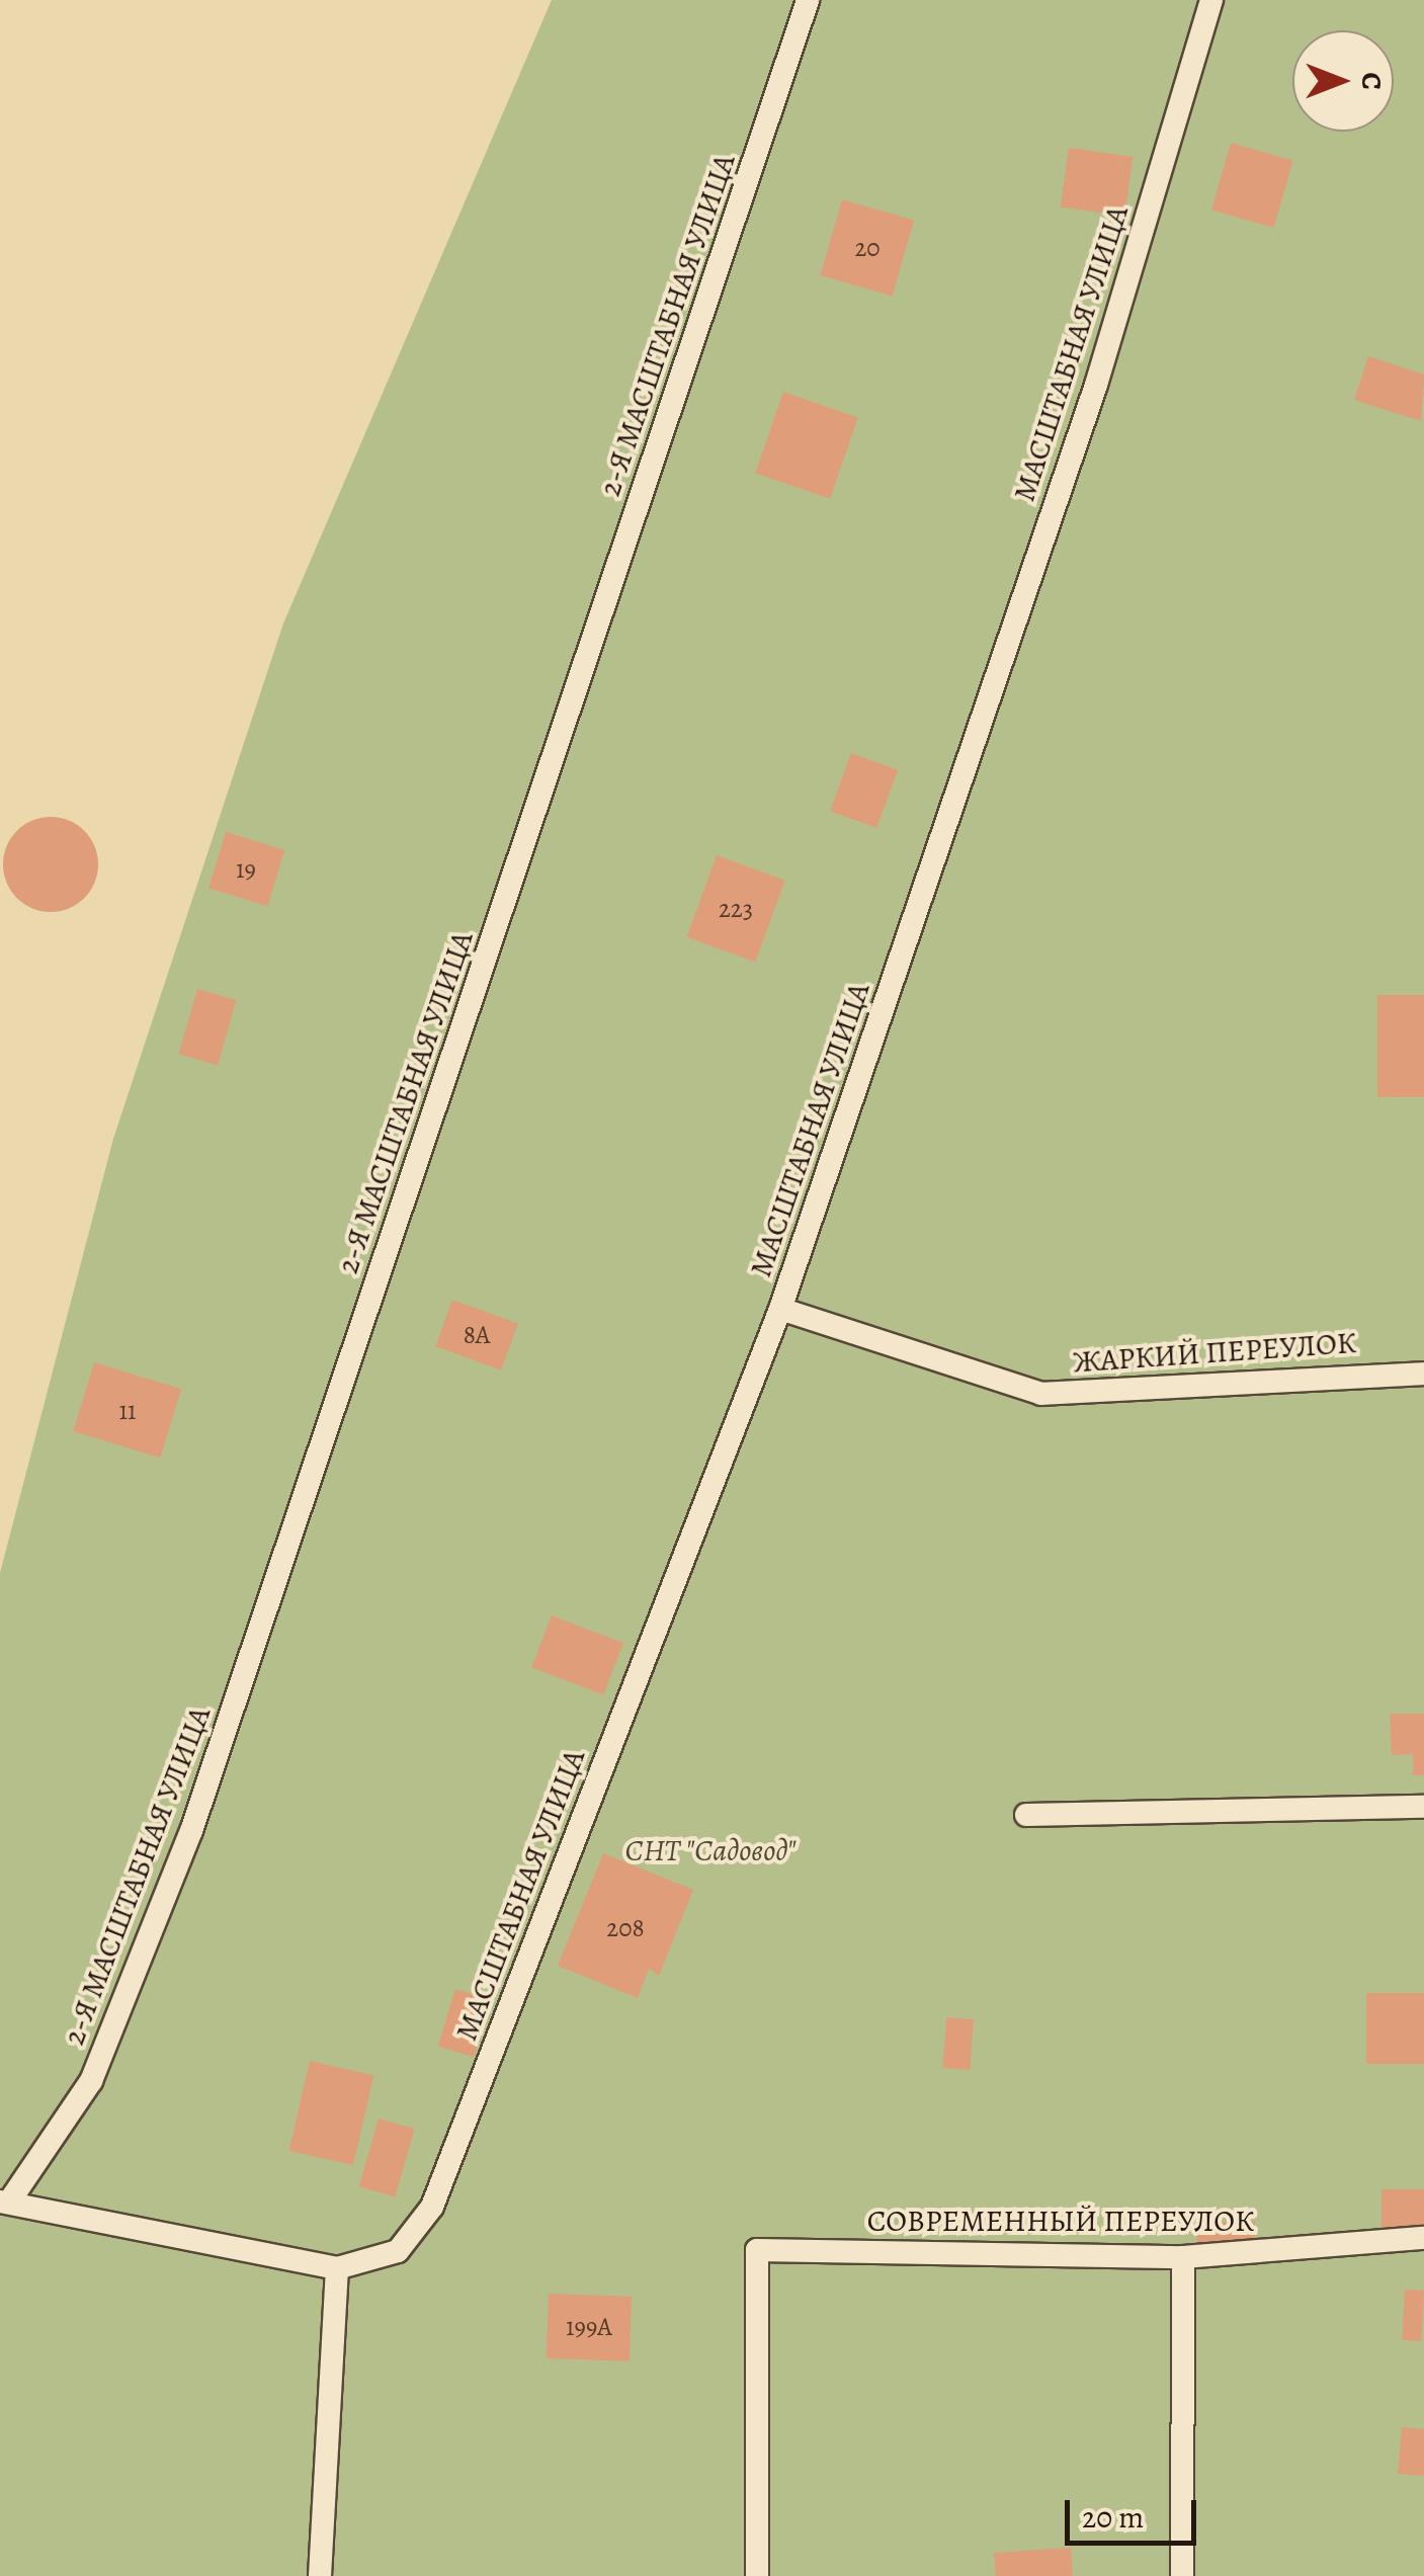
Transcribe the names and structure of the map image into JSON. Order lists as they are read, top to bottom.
{
  "streets": {
    "lane": [
      "2-Я МАСШТАБНАЯ УЛИЦА",
      "МАСШТАБНАЯ УЛИЦА",
      "ЖАРКИЙ ПЕРЕУЛОК",
      "СОВРЕМЕННЫЙ ПЕРЕУЛОК"
    ]
  },
  "crossings": [
    ["МАСШТАБНАЯ УЛИЦА", "ЖАРКИЙ ПЕРЕУЛОК"]
  ],
  "parks": ["СНТ \"Садовод\""],
  "house_numbers": [
    "20",
    "19",
    "223",
    "8А",
    "11",
    "208",
    "199А"
  ],
  "scale_bar": "20 m",
  "north": "right"
}
